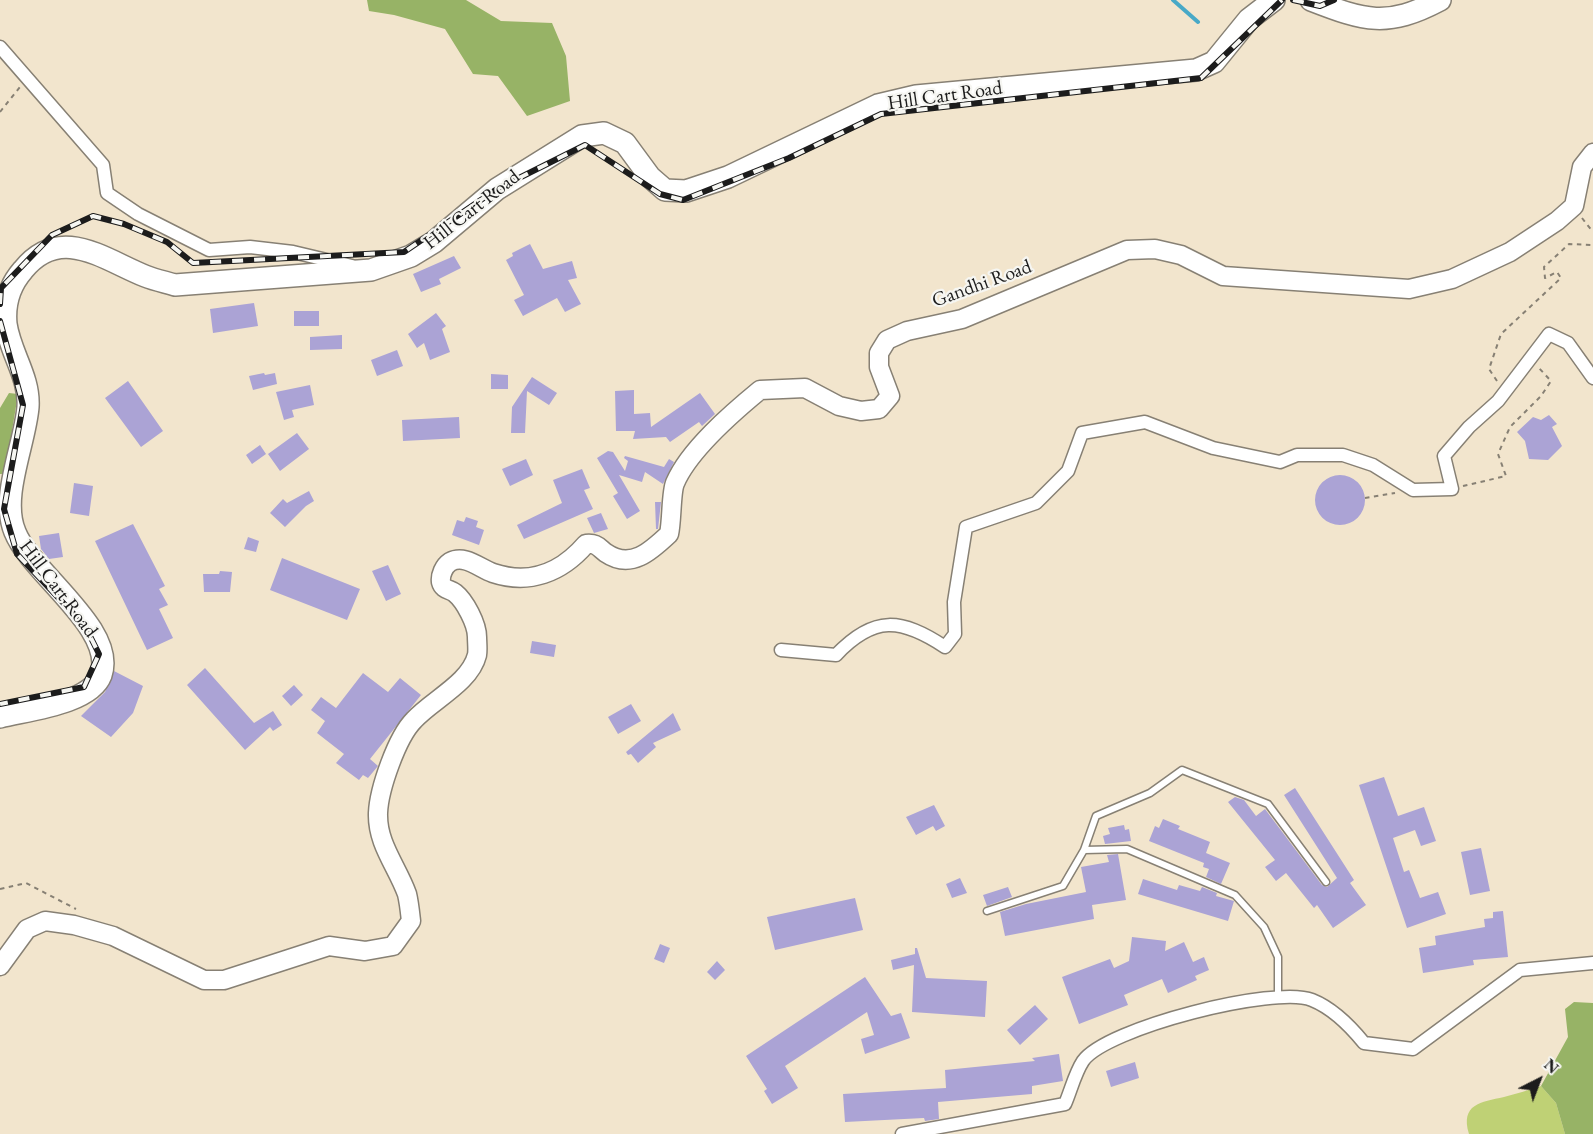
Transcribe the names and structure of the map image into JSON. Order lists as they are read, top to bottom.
{
  "streets": {
    "highway": ["Hill Cart Road"],
    "main road": ["Gandhi Road"]
  },
  "north": "top right"
}
